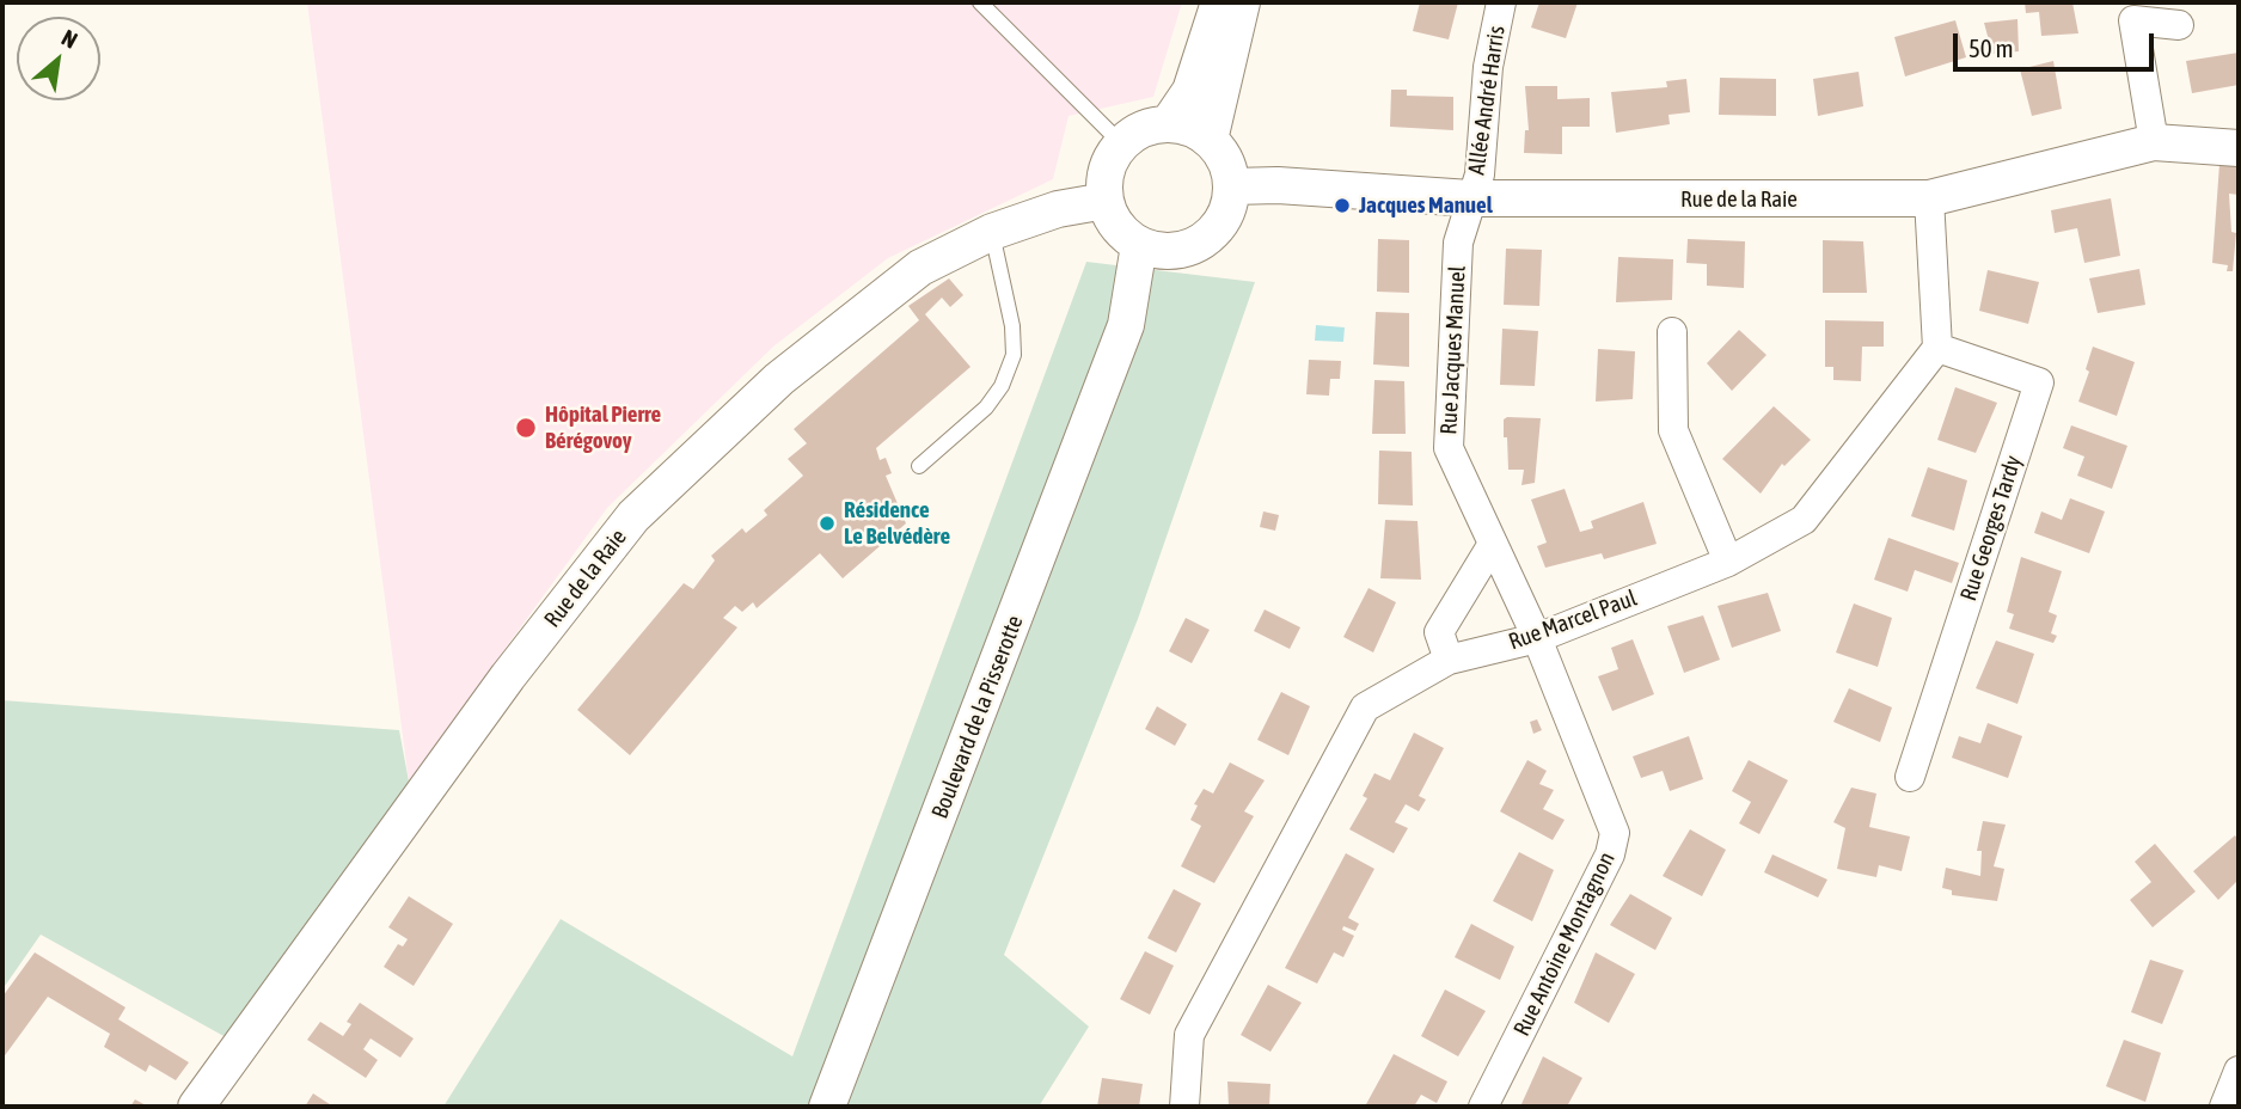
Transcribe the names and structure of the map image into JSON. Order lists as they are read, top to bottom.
{
  "streets": {
    "street": [
      "Allée André Harris",
      "Rue de la Raie",
      "Rue Jacques Manuel",
      "Rue Georges Tardy",
      "Rue Marcel Paul",
      "Boulevard de la Pisserotte",
      "Rue Antoine Montagnon"
    ]
  },
  "crossings": [
    ["Allée André Harris", "Rue de la Raie"],
    ["Allée André Harris", "Rue Jacques Manuel"],
    ["Rue de la Raie", "Rue Jacques Manuel"],
    ["Rue de la Raie", "Boulevard de la Pisserotte"],
    ["Rue Jacques Manuel", "Rue Marcel Paul"],
    ["Rue Jacques Manuel", "Rue Antoine Montagnon"],
    ["Rue Georges Tardy", "Rue Marcel Paul"],
    ["Rue Marcel Paul", "Rue Antoine Montagnon"]
  ],
  "places": ["Jacques Manuel", "Hôpital Pierre Bérégovoy", "Résidence Le Belvédère"],
  "scale_bar": "50 m",
  "north": "top right"
}
